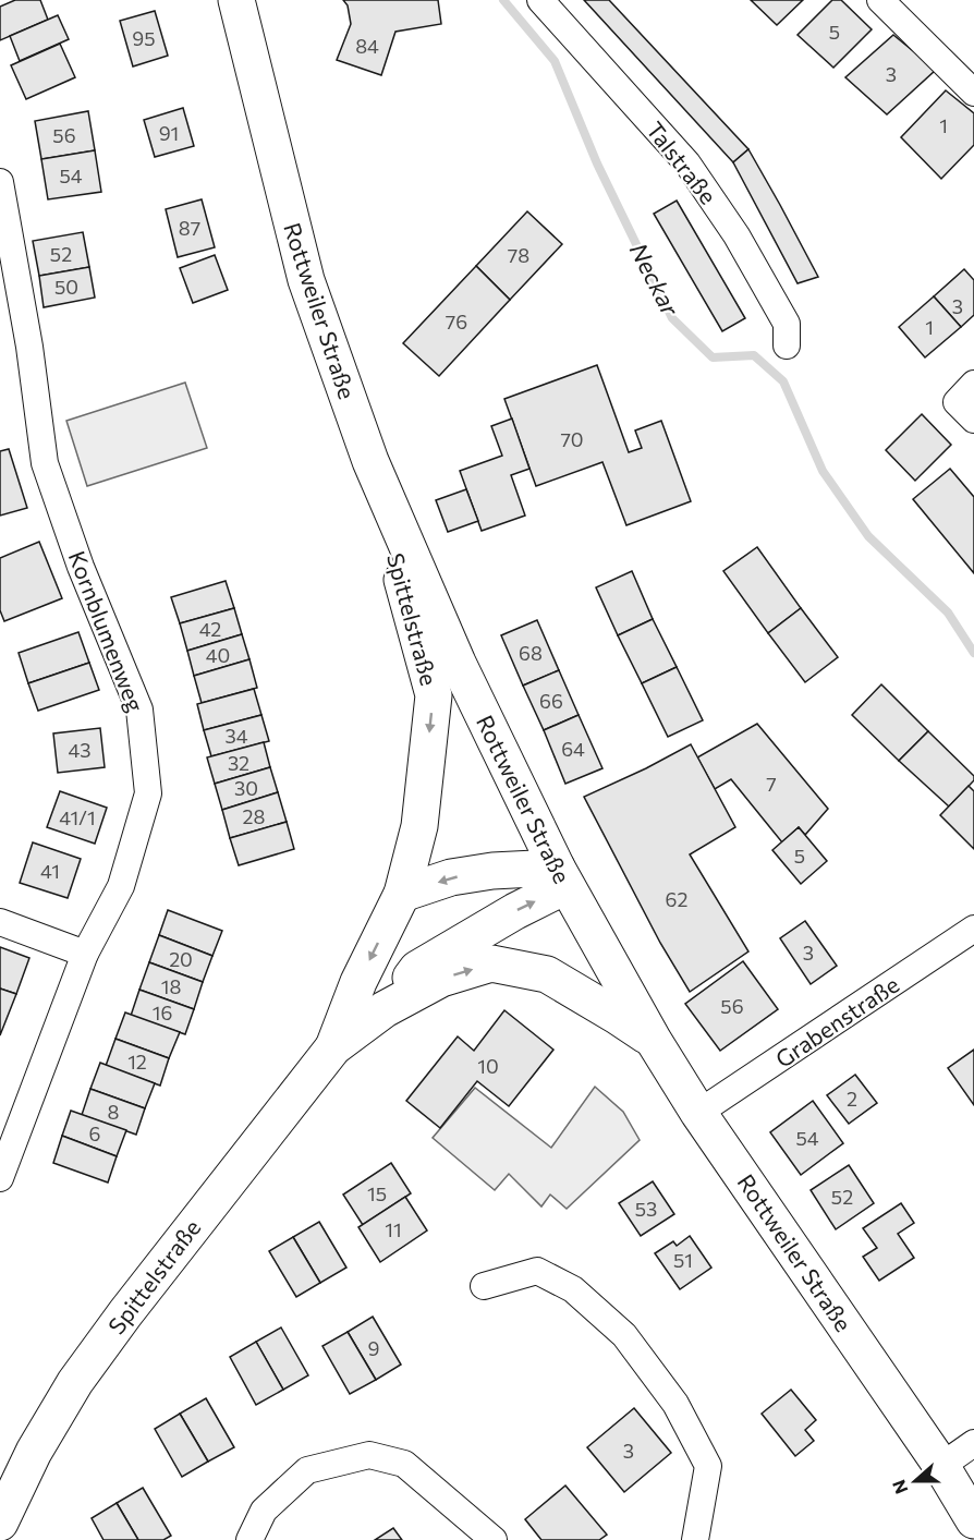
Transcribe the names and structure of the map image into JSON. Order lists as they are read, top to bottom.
{
  "streets": {
    "main road": ["Rottweiler Straße", "Spittelstraße"],
    "street": ["Talstraße", "Kornblumenweg", "Grabenstraße"]
  },
  "crossings": [
    ["Rottweiler Straße", "Spittelstraße"],
    ["Rottweiler Straße", "Grabenstraße"]
  ],
  "water": ["Neckar"],
  "house_numbers": [
    "5",
    "95",
    "84",
    "3",
    "1",
    "91",
    "56",
    "54",
    "87",
    "52",
    "78",
    "50",
    "3",
    "76",
    "1",
    "70",
    "42",
    "68",
    "40",
    "66",
    "34",
    "64",
    "43",
    "32",
    "7",
    "30",
    "28",
    "41/1",
    "5",
    "41",
    "62",
    "3",
    "20",
    "18",
    "56",
    "16",
    "12",
    "10",
    "2",
    "8",
    "6",
    "54",
    "15",
    "52",
    "53",
    "11",
    "51",
    "9",
    "3"
  ],
  "north": "left"
}
